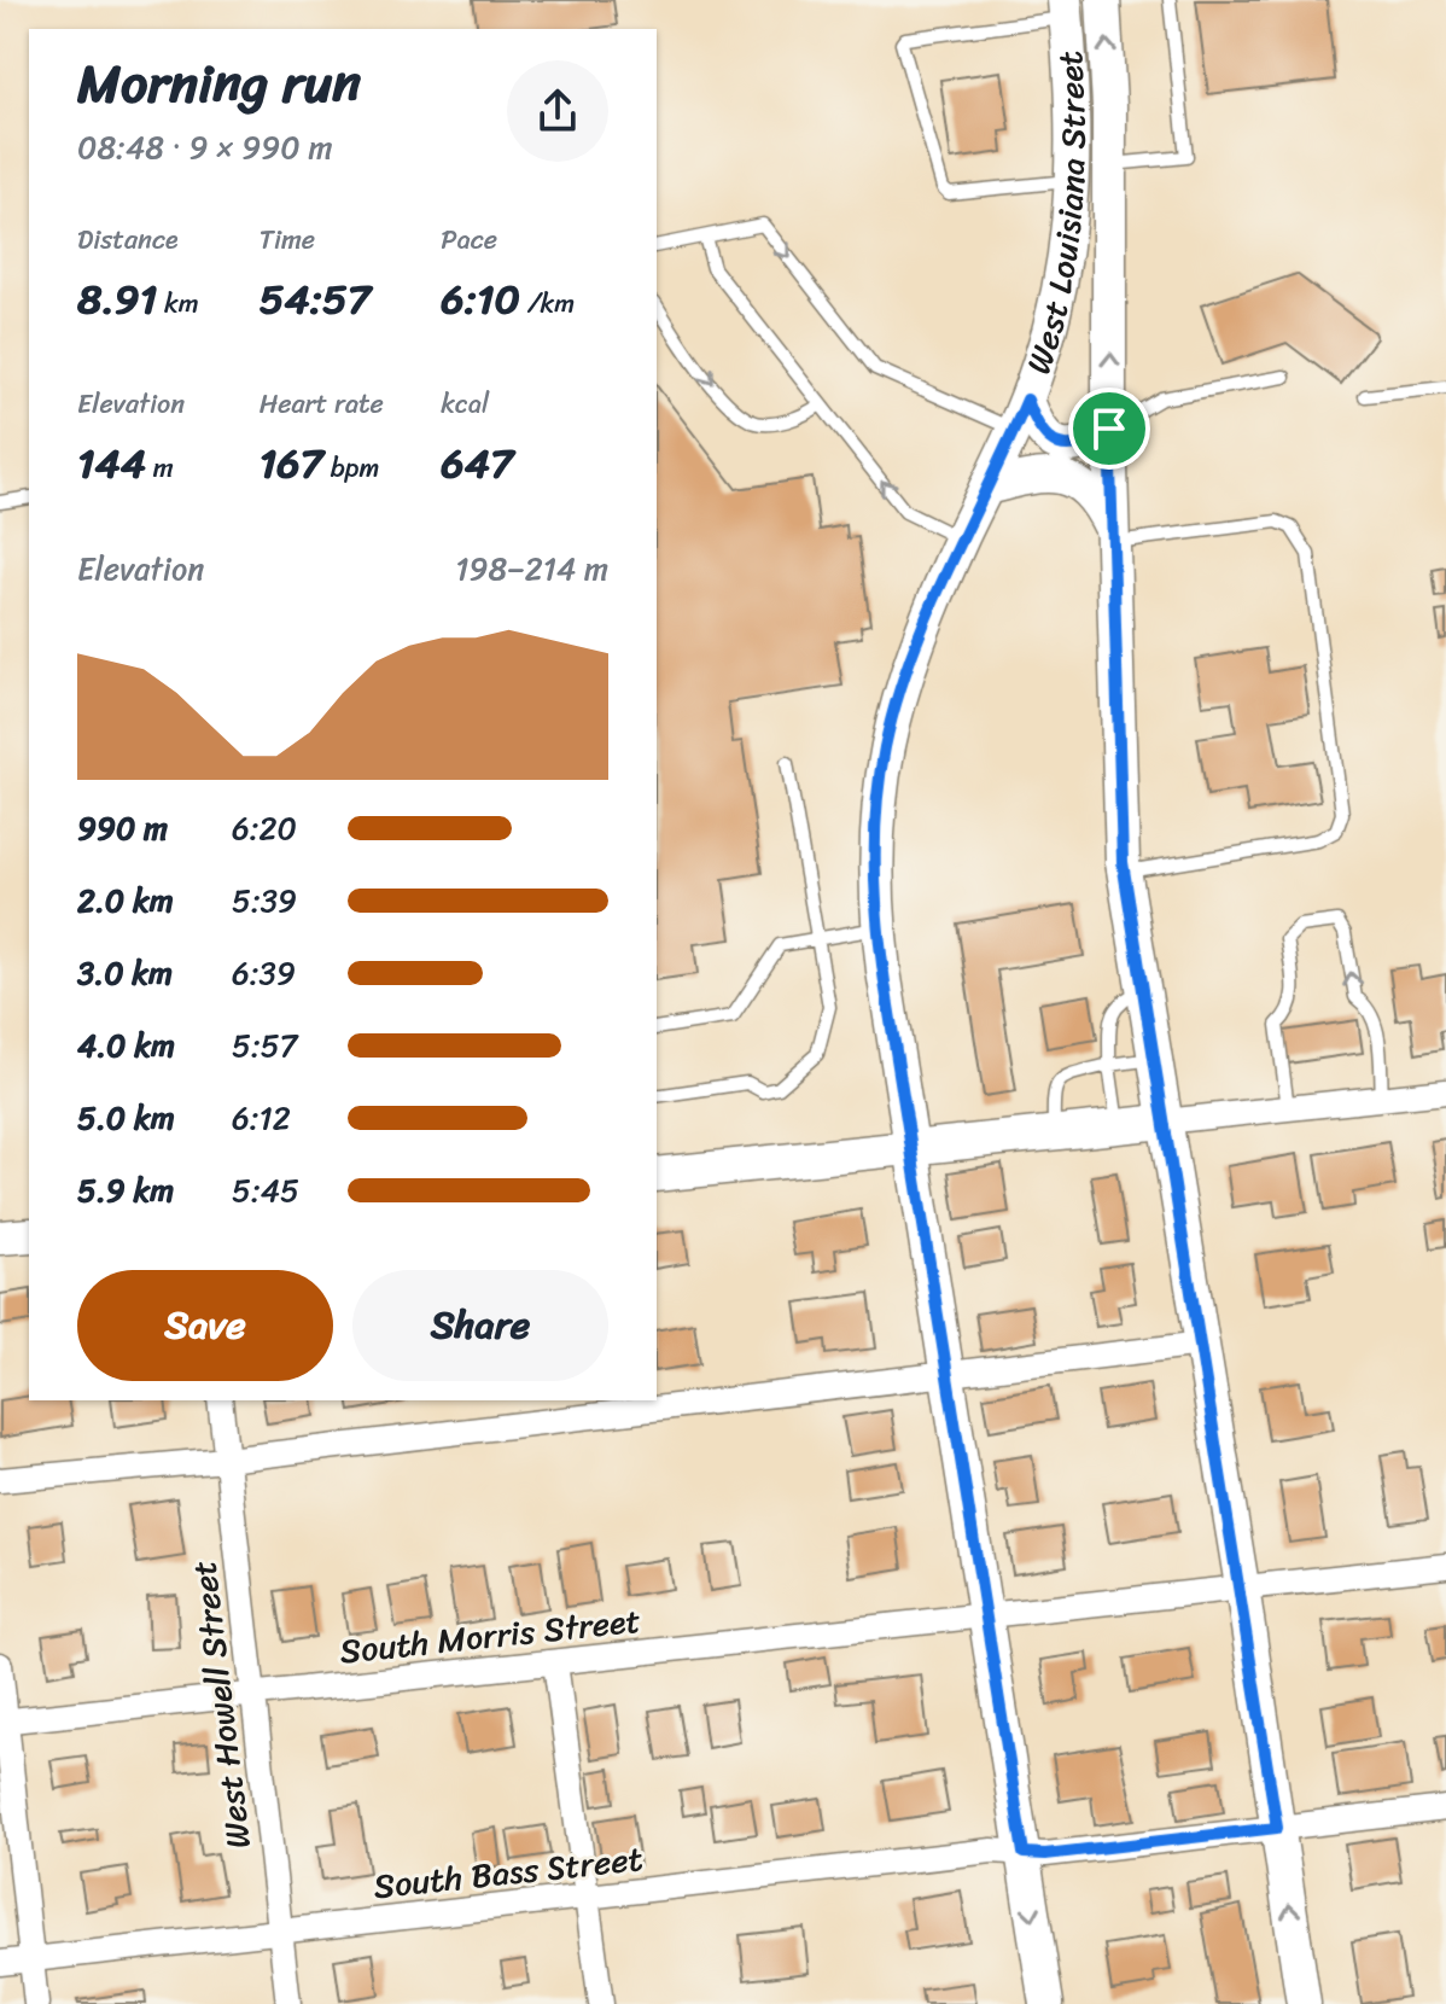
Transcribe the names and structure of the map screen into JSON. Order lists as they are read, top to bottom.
{
  "streets": {
    "main road": ["West Louisiana Street"],
    "street": ["South Morris Street", "West Howell Street", "South Bass Street"]
  },
  "crossings": [
    ["West Louisiana Street", "South Morris Street"],
    ["West Louisiana Street", "South Bass Street"],
    ["South Morris Street", "West Howell Street"],
    ["West Howell Street", "South Bass Street"]
  ],
  "page": {
    "heading": ["Morning run", "08:48 · 9 × 990 m"],
    "stats": [
      ["Distance", "8.91 km"],
      ["Time", "54:57"],
      ["Pace", "6:10 /km"],
      ["Elevation", "144 m"],
      ["Heart rate", "167 bpm"],
      ["kcal", "647"]
    ],
    "chart": ["Elevation", "198–214 m"],
    "list": [
      {
        "name": "990 m",
        "note": "6:20"
      },
      {
        "name": "2.0 km",
        "note": "5:39"
      },
      {
        "name": "3.0 km",
        "note": "6:39"
      },
      {
        "name": "4.0 km",
        "note": "5:57"
      },
      {
        "name": "5.0 km",
        "note": "6:12"
      },
      {
        "name": "5.9 km",
        "note": "5:45"
      }
    ],
    "buttons": ["Save", "Share"]
  }
}
